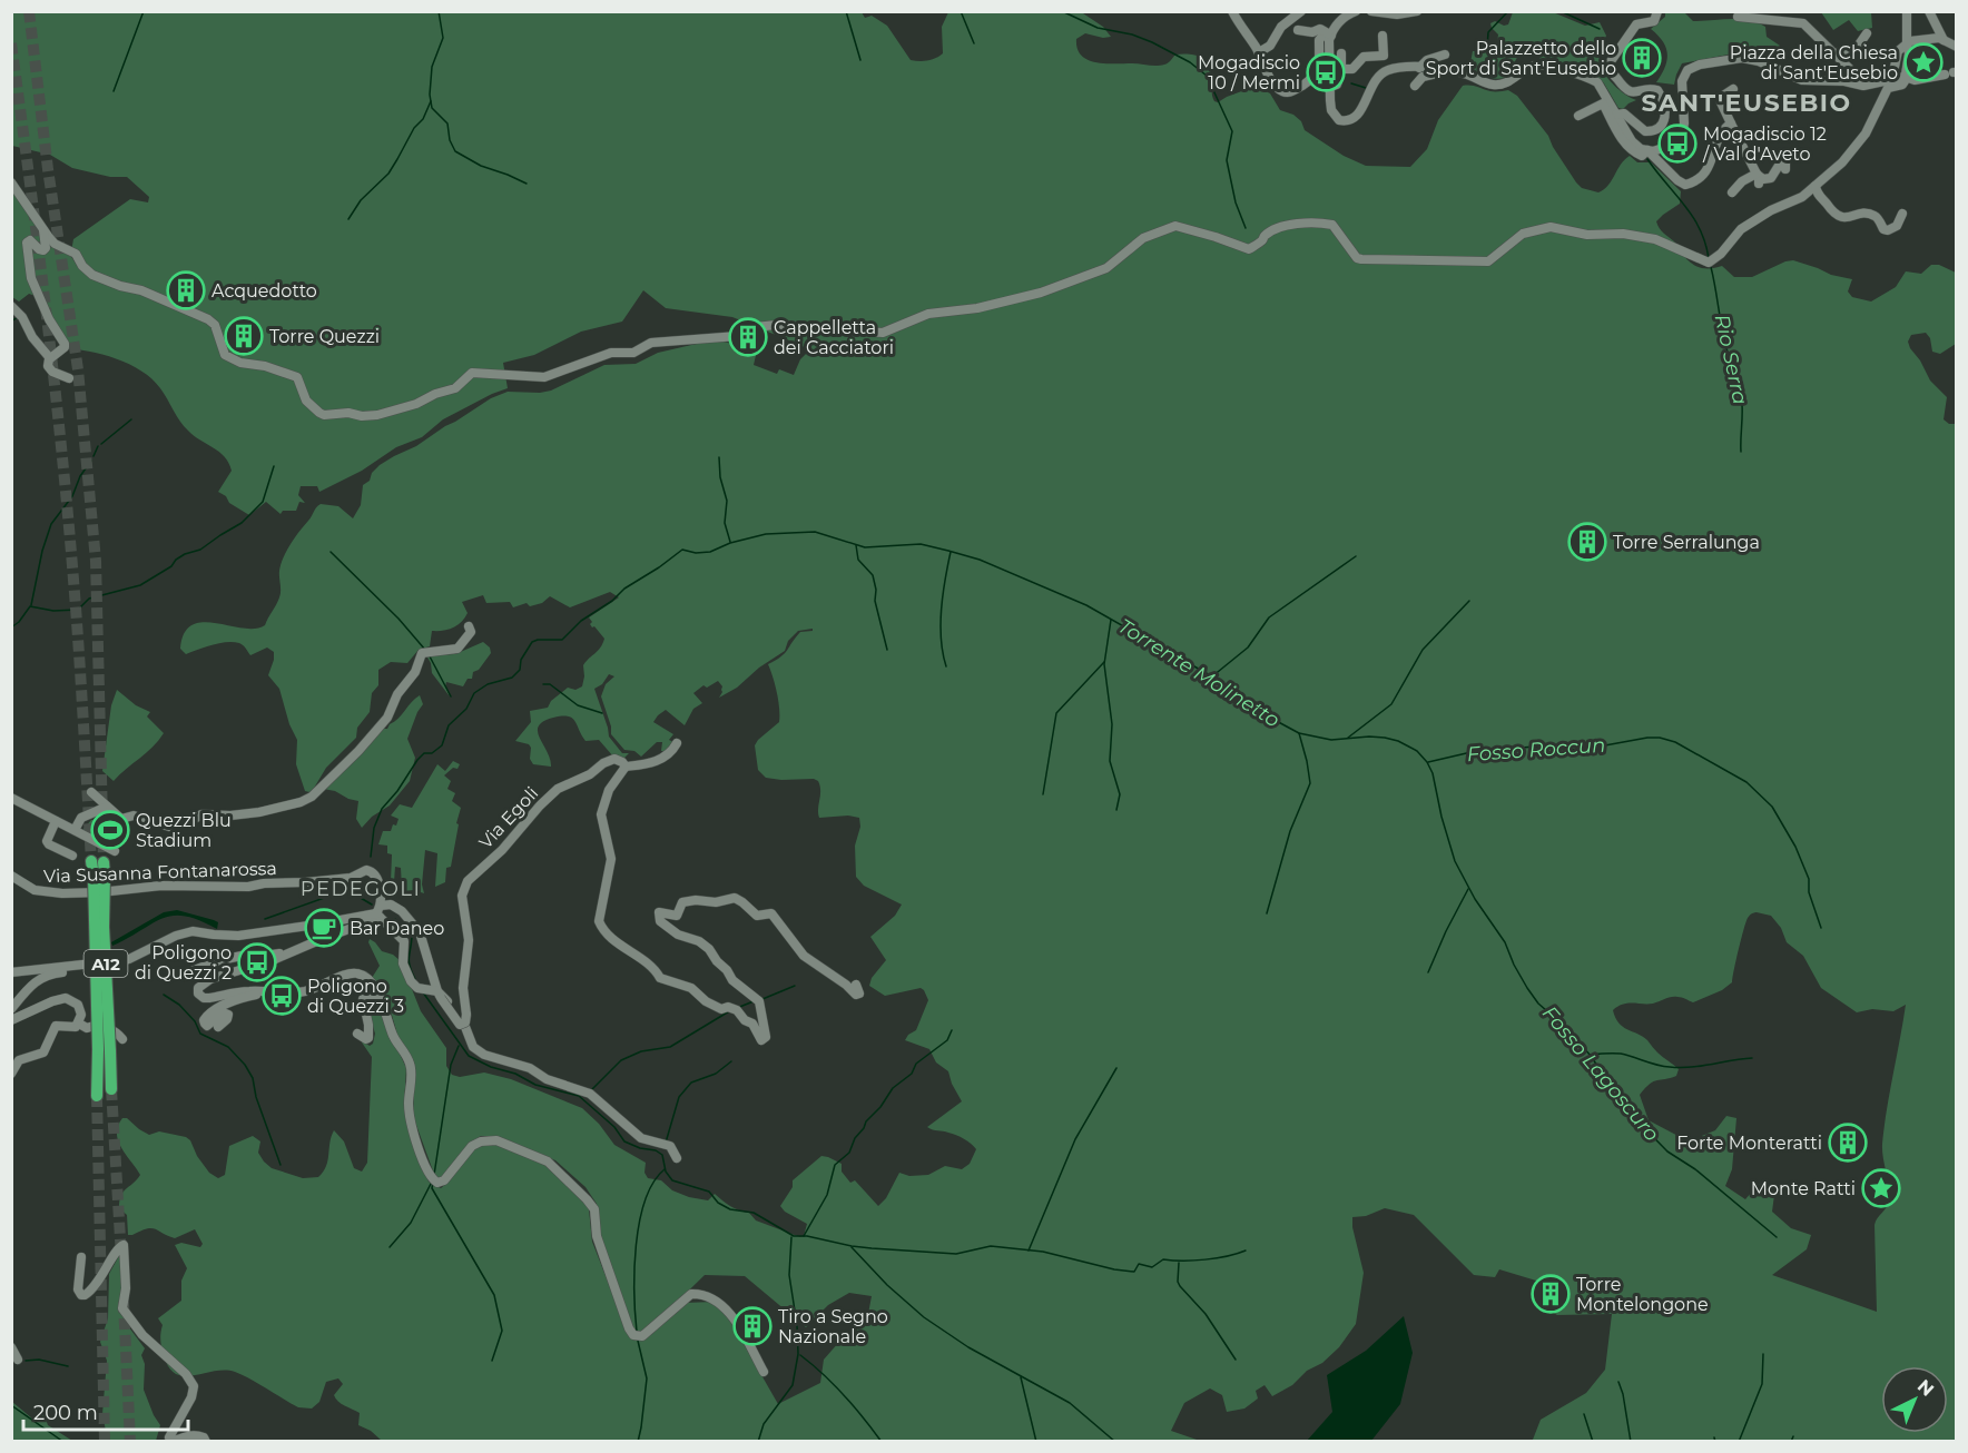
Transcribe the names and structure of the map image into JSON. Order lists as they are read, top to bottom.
{
  "streets": {
    "highway": ["A12"],
    "street": ["Via Egoli", "Via Susanna Fontanarossa"]
  },
  "districts": ["SANT'EUSEBIO", "PEDEGOLI"],
  "water": [
    "Rio Serra",
    "Torrente Molinetto",
    "Fosso Roccun",
    "Fosso Lagoscuro"
  ],
  "places": {
    "building": [
      "Palazzetto dello Sport di Sant'Eusebio",
      "Acquedotto",
      "Torre Quezzi",
      "Cappelletta dei Cacciatori",
      "Torre Serralunga",
      "Forte Monteratti",
      "Torre Montelongone",
      "Tiro a Segno Nazionale"
    ],
    "place": ["Piazza della Chiesa di Sant'Eusebio", "Monte Ratti"],
    "bus stop": [
      "Mogadiscio 10 / Mermi",
      "Mogadiscio 12 / Val d'Aveto",
      "Poligono di Quezzi 2",
      "Poligono di Quezzi 3"
    ],
    "sports": ["Quezzi Blu Stadium"],
    "cafe": ["Bar Daneo"]
  },
  "scale_bar": "200 m",
  "north": "top right"
}
